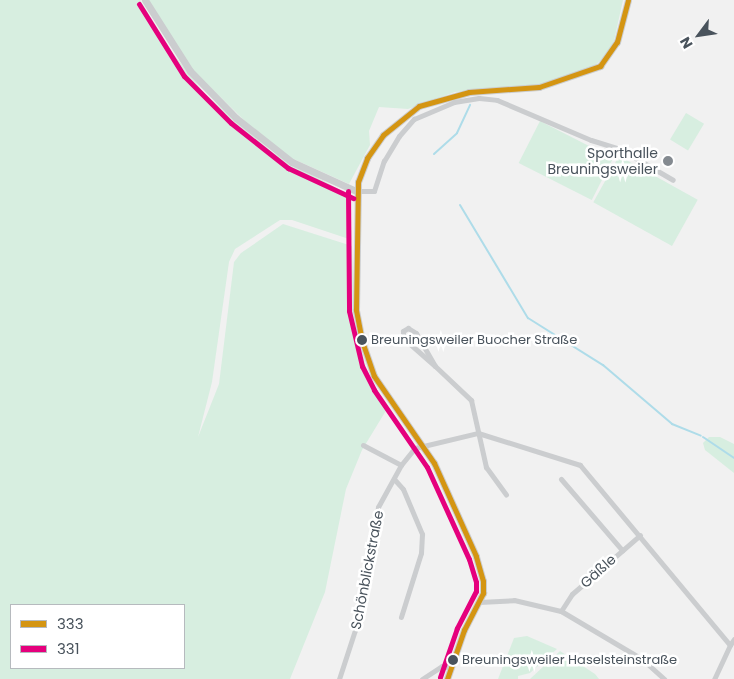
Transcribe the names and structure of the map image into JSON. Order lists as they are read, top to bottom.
{
  "streets": {
    "street": ["Schönblickstraße", "Gäßle"]
  },
  "places": ["Sporthalle Breuningsweiler", "Breuningsweiler Buocher Straße", "Breuningsweiler Haselsteinstraße"],
  "lines": ["transit line 333", "transit line 331"],
  "legend": ["333", "331"],
  "north": "bottom left"
}
